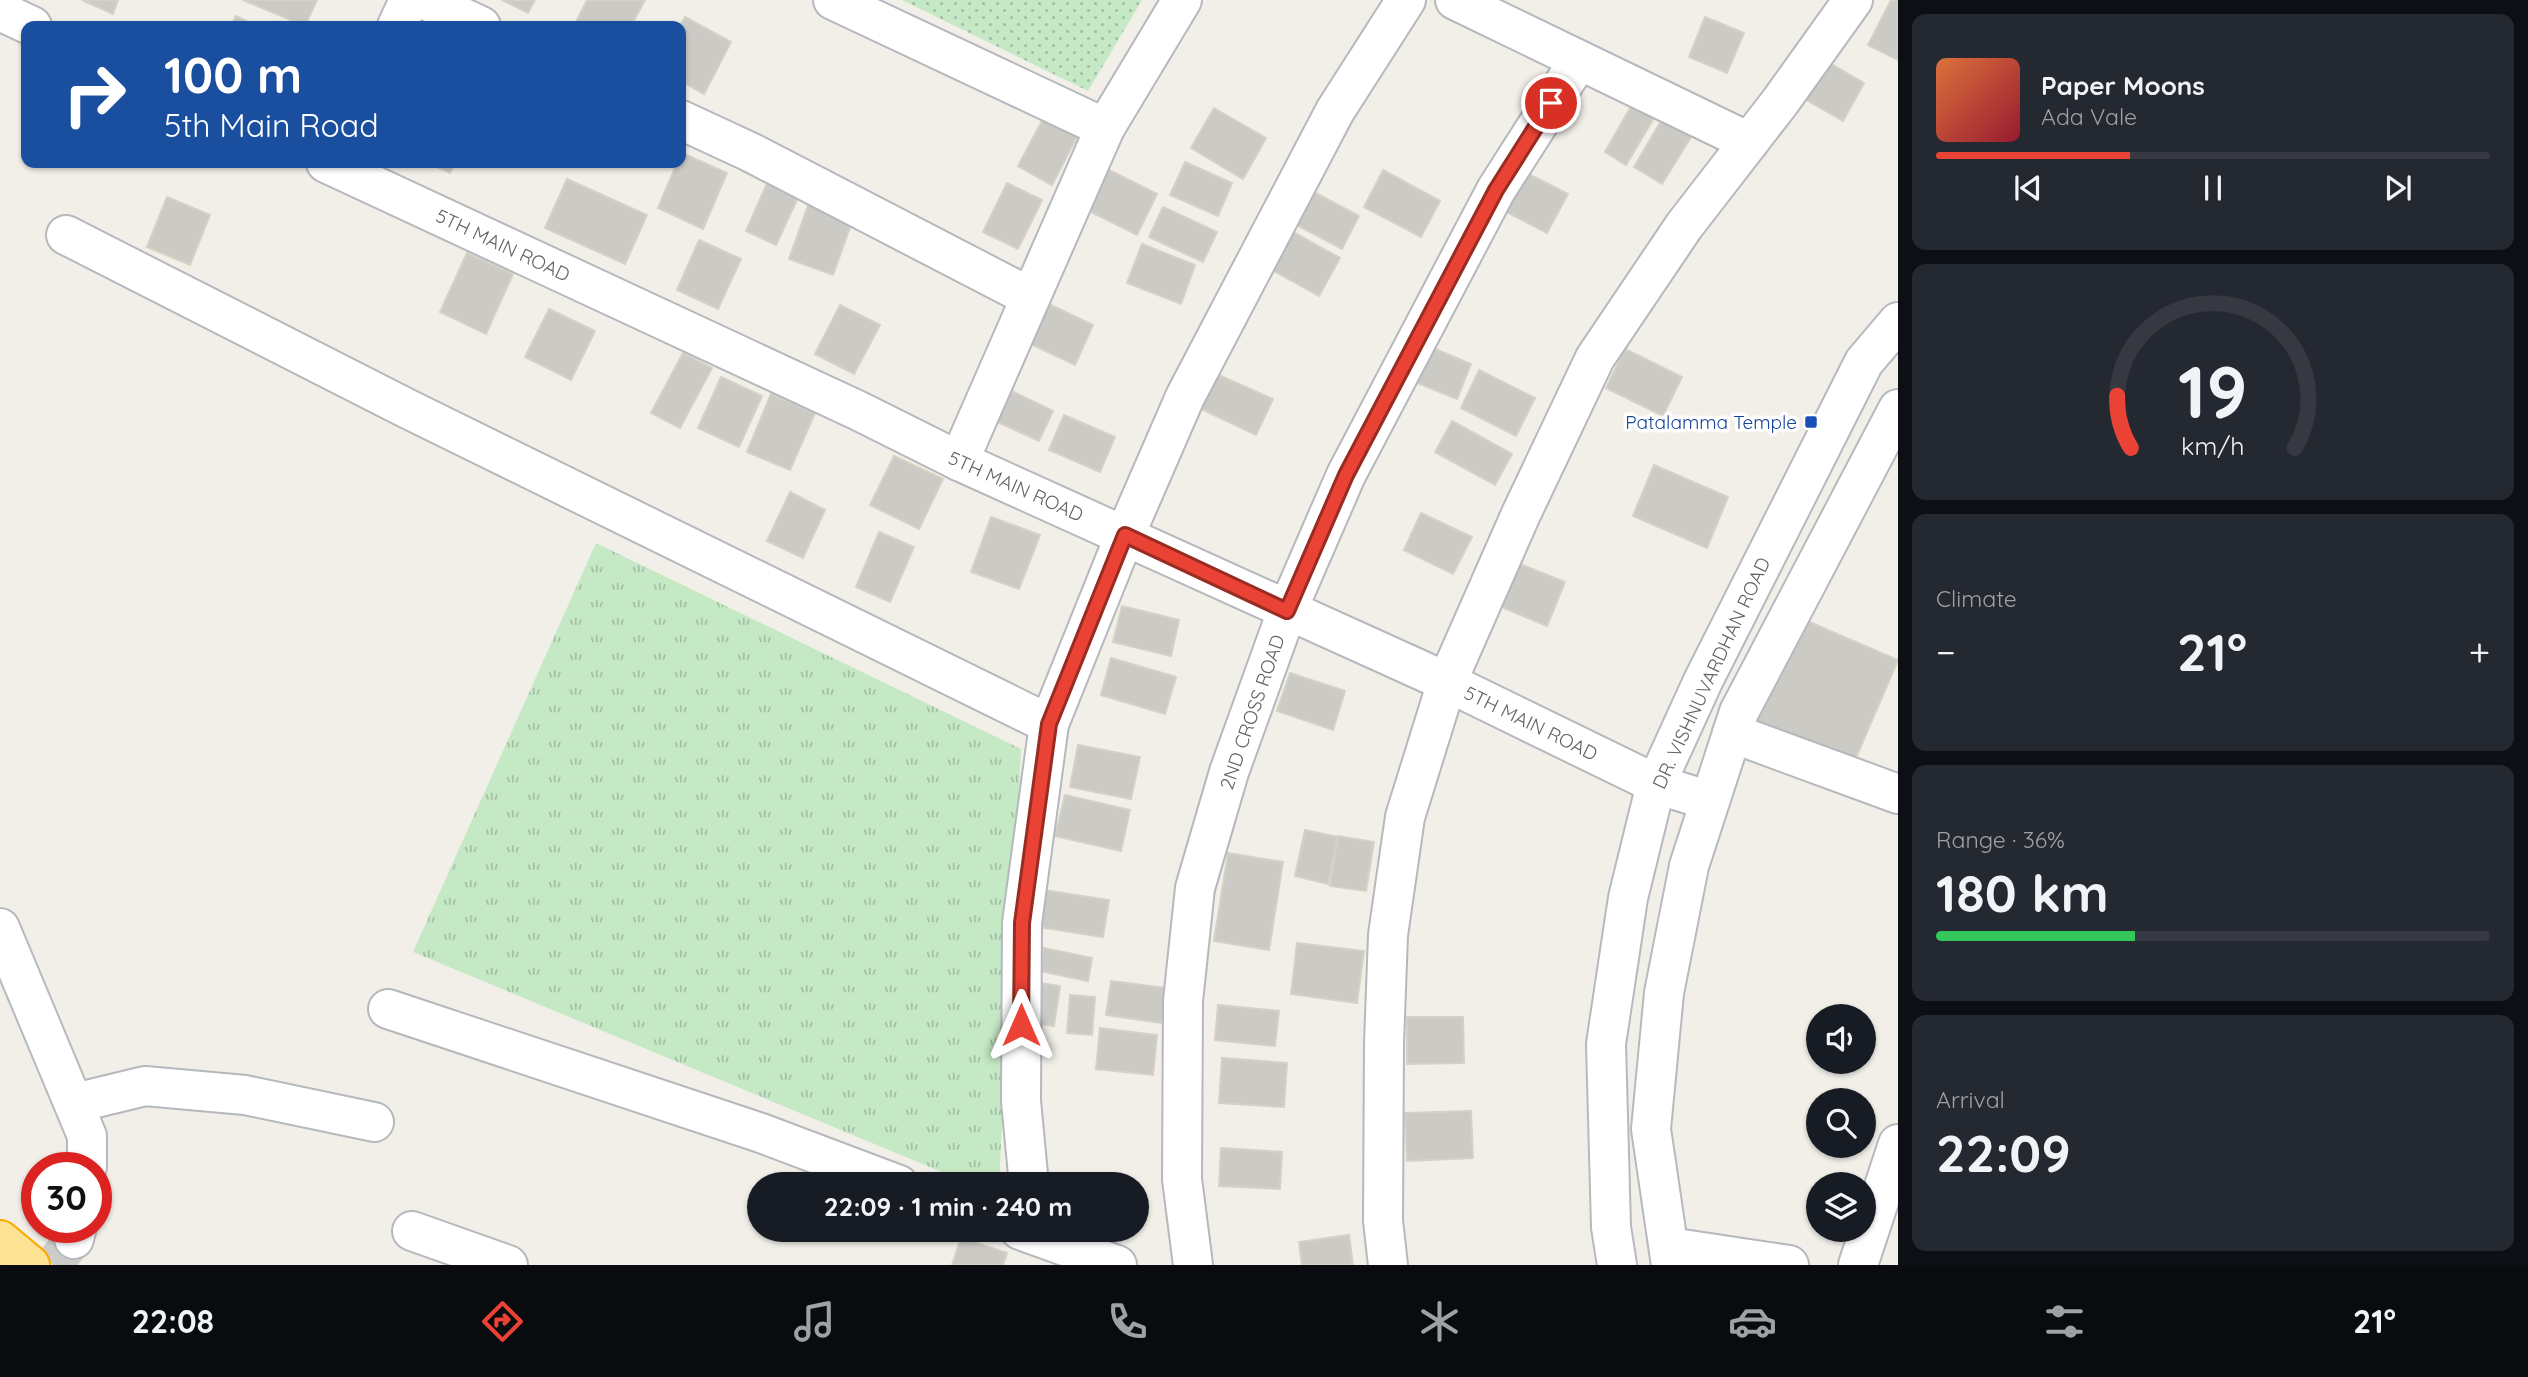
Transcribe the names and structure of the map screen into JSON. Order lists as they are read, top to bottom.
{
  "streets": {
    "street": ["5TH MAIN ROAD", "DR. VISHNUVARDHAN ROAD", "2ND CROSS ROAD"]
  },
  "crossings": [
    ["5TH MAIN ROAD", "DR. VISHNUVARDHAN ROAD"],
    ["5TH MAIN ROAD", "2ND CROSS ROAD"]
  ],
  "places": {
    "transit": ["Patalamma Temple"]
  },
  "page": {
    "turn": ["100 m", "5th Main Road"],
    "song": ["Paper Moons", "Ada Vale"],
    "tile": [
      "Climate",
      ["Range · 36%", "180 km"],
      ["Arrival", "22:09"]
    ],
    "heat": ["−", "21°", "+"],
    "limit": "30",
    "trip": "22:09 · 1 min · 240 m",
    "tabs": ["22:08", "21°"],
    "gauge": ["19", "km/h"]
  }
}
